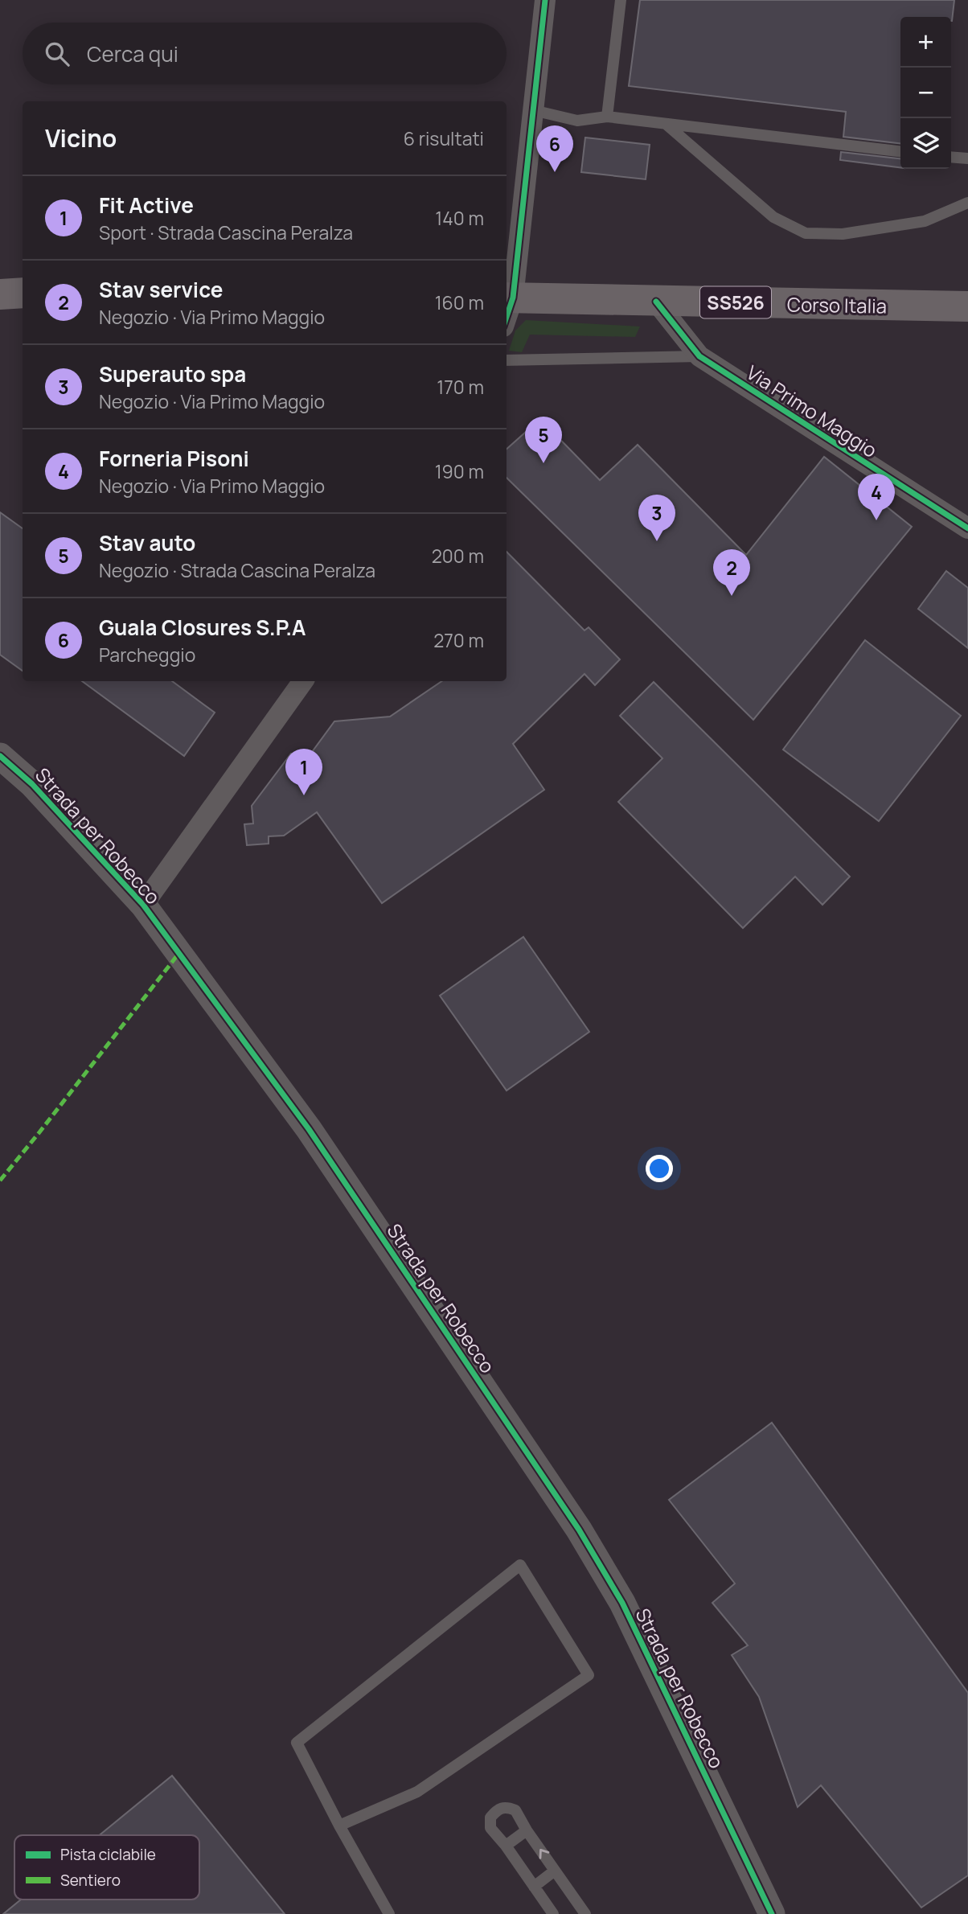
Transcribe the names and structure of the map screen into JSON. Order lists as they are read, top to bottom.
{
  "streets": {
    "main road": ["SS526", "Corso Italia"],
    "street": ["Via Primo Maggio", "Strada per Robecco"]
  },
  "crossings": [
    ["Corso Italia", "Via Primo Maggio"]
  ],
  "legend": ["Pista ciclabile", "Sentiero"],
  "page": {
    "map_buttons": ["+", "−"],
    "search": "Cerca qui",
    "heading": ["Vicino", "6 risultati"],
    "pins": [
      "6",
      "5",
      "4",
      "3",
      "2",
      "1"
    ],
    "list": [
      {
        "mark": "1",
        "name": "Fit Active",
        "note": "Sport · Strada Cascina Peralza",
        "value": "140 m"
      },
      {
        "mark": "2",
        "name": "Stav service",
        "note": "Negozio · Via Primo Maggio",
        "value": "160 m"
      },
      {
        "mark": "3",
        "name": "Superauto spa",
        "note": "Negozio · Via Primo Maggio",
        "value": "170 m"
      },
      {
        "mark": "4",
        "name": "Forneria Pisoni",
        "note": "Negozio · Via Primo Maggio",
        "value": "190 m"
      },
      {
        "mark": "5",
        "name": "Stav auto",
        "note": "Negozio · Strada Cascina Peralza",
        "value": "200 m"
      },
      {
        "mark": "6",
        "name": "Guala Closures S.P.A",
        "note": "Parcheggio",
        "value": "270 m"
      }
    ]
  }
}
